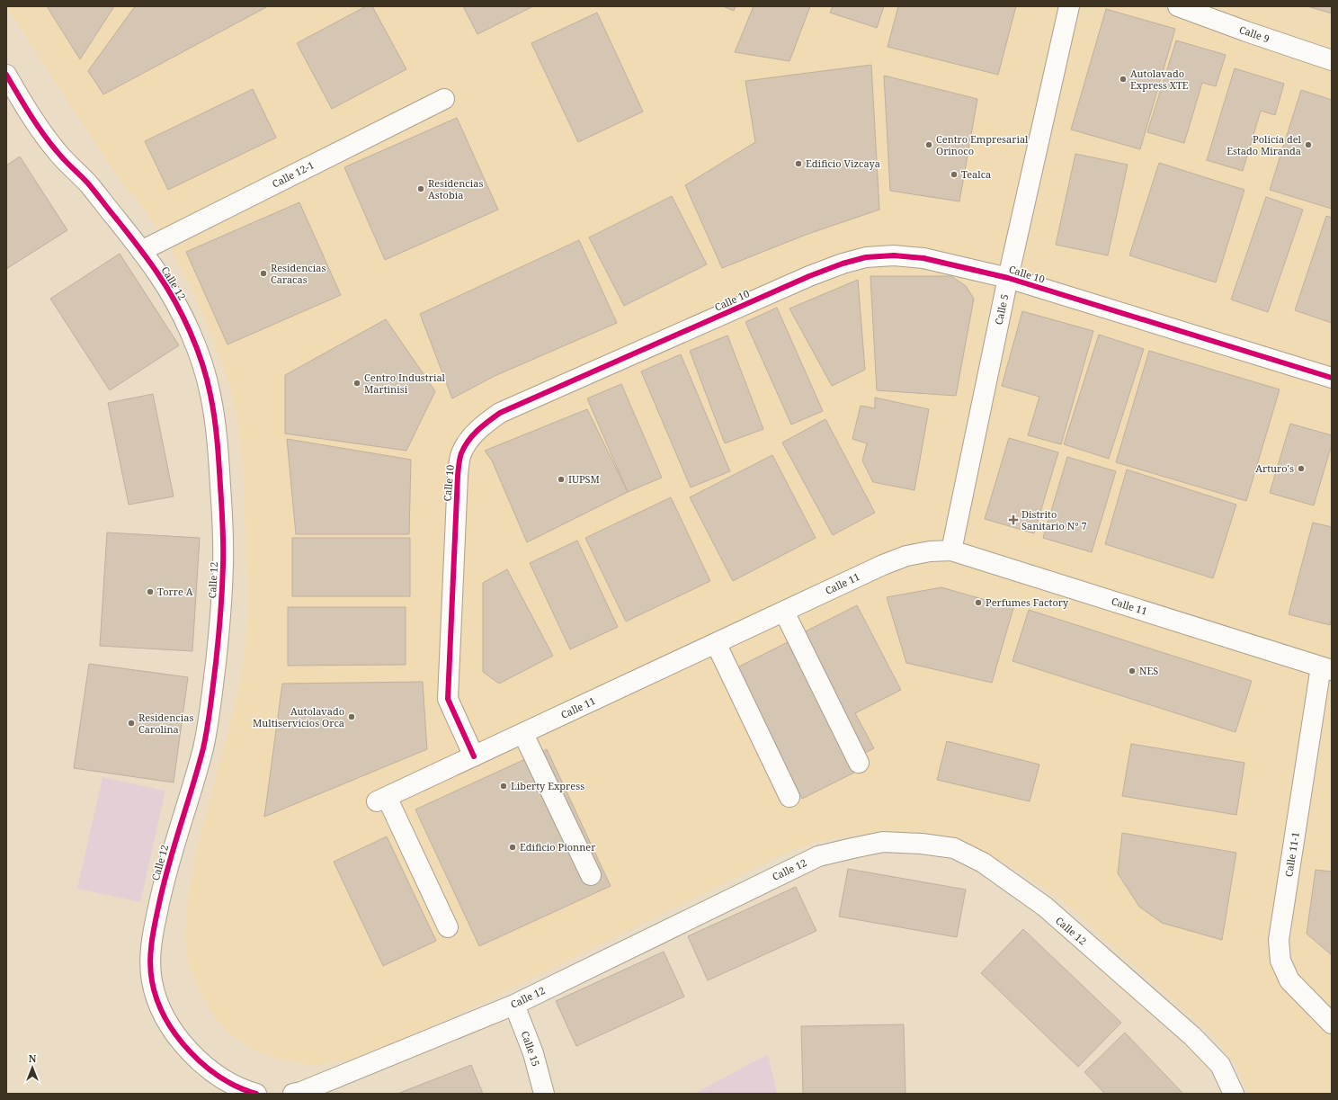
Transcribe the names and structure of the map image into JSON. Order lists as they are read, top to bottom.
{
  "streets": {
    "street": [
      "Calle 9",
      "Calle 12-1",
      "Calle 10",
      "Calle 12",
      "Calle 5",
      "Calle 11",
      "Calle 11-1",
      "Calle 15"
    ]
  },
  "crossings": [
    ["Calle 12-1", "Calle 12"],
    ["Calle 10", "Calle 5"],
    ["Calle 10", "Calle 11"],
    ["Calle 12", "Calle 15"],
    ["Calle 5", "Calle 11"],
    ["Calle 11", "Calle 11-1"]
  ],
  "places": {
    "other": [
      "Autolavado Express XTE",
      "Centro Empresarial Orinoco",
      "Policía del Estado Miranda",
      "Edificio Vizcaya",
      "Tealca",
      "Residencias Astobia",
      "Residencias Caracas",
      "Centro Industrial Martinisi",
      "Arturo's",
      "IUPSM",
      "Torre A",
      "Perfumes Factory",
      "NES",
      "Autolavado Multiservicios Orca",
      "Residencias Carolina",
      "Liberty Express",
      "Edificio Pionner"
    ],
    "health": ["Distrito Sanitario N° 7"]
  },
  "north": "top"
}
